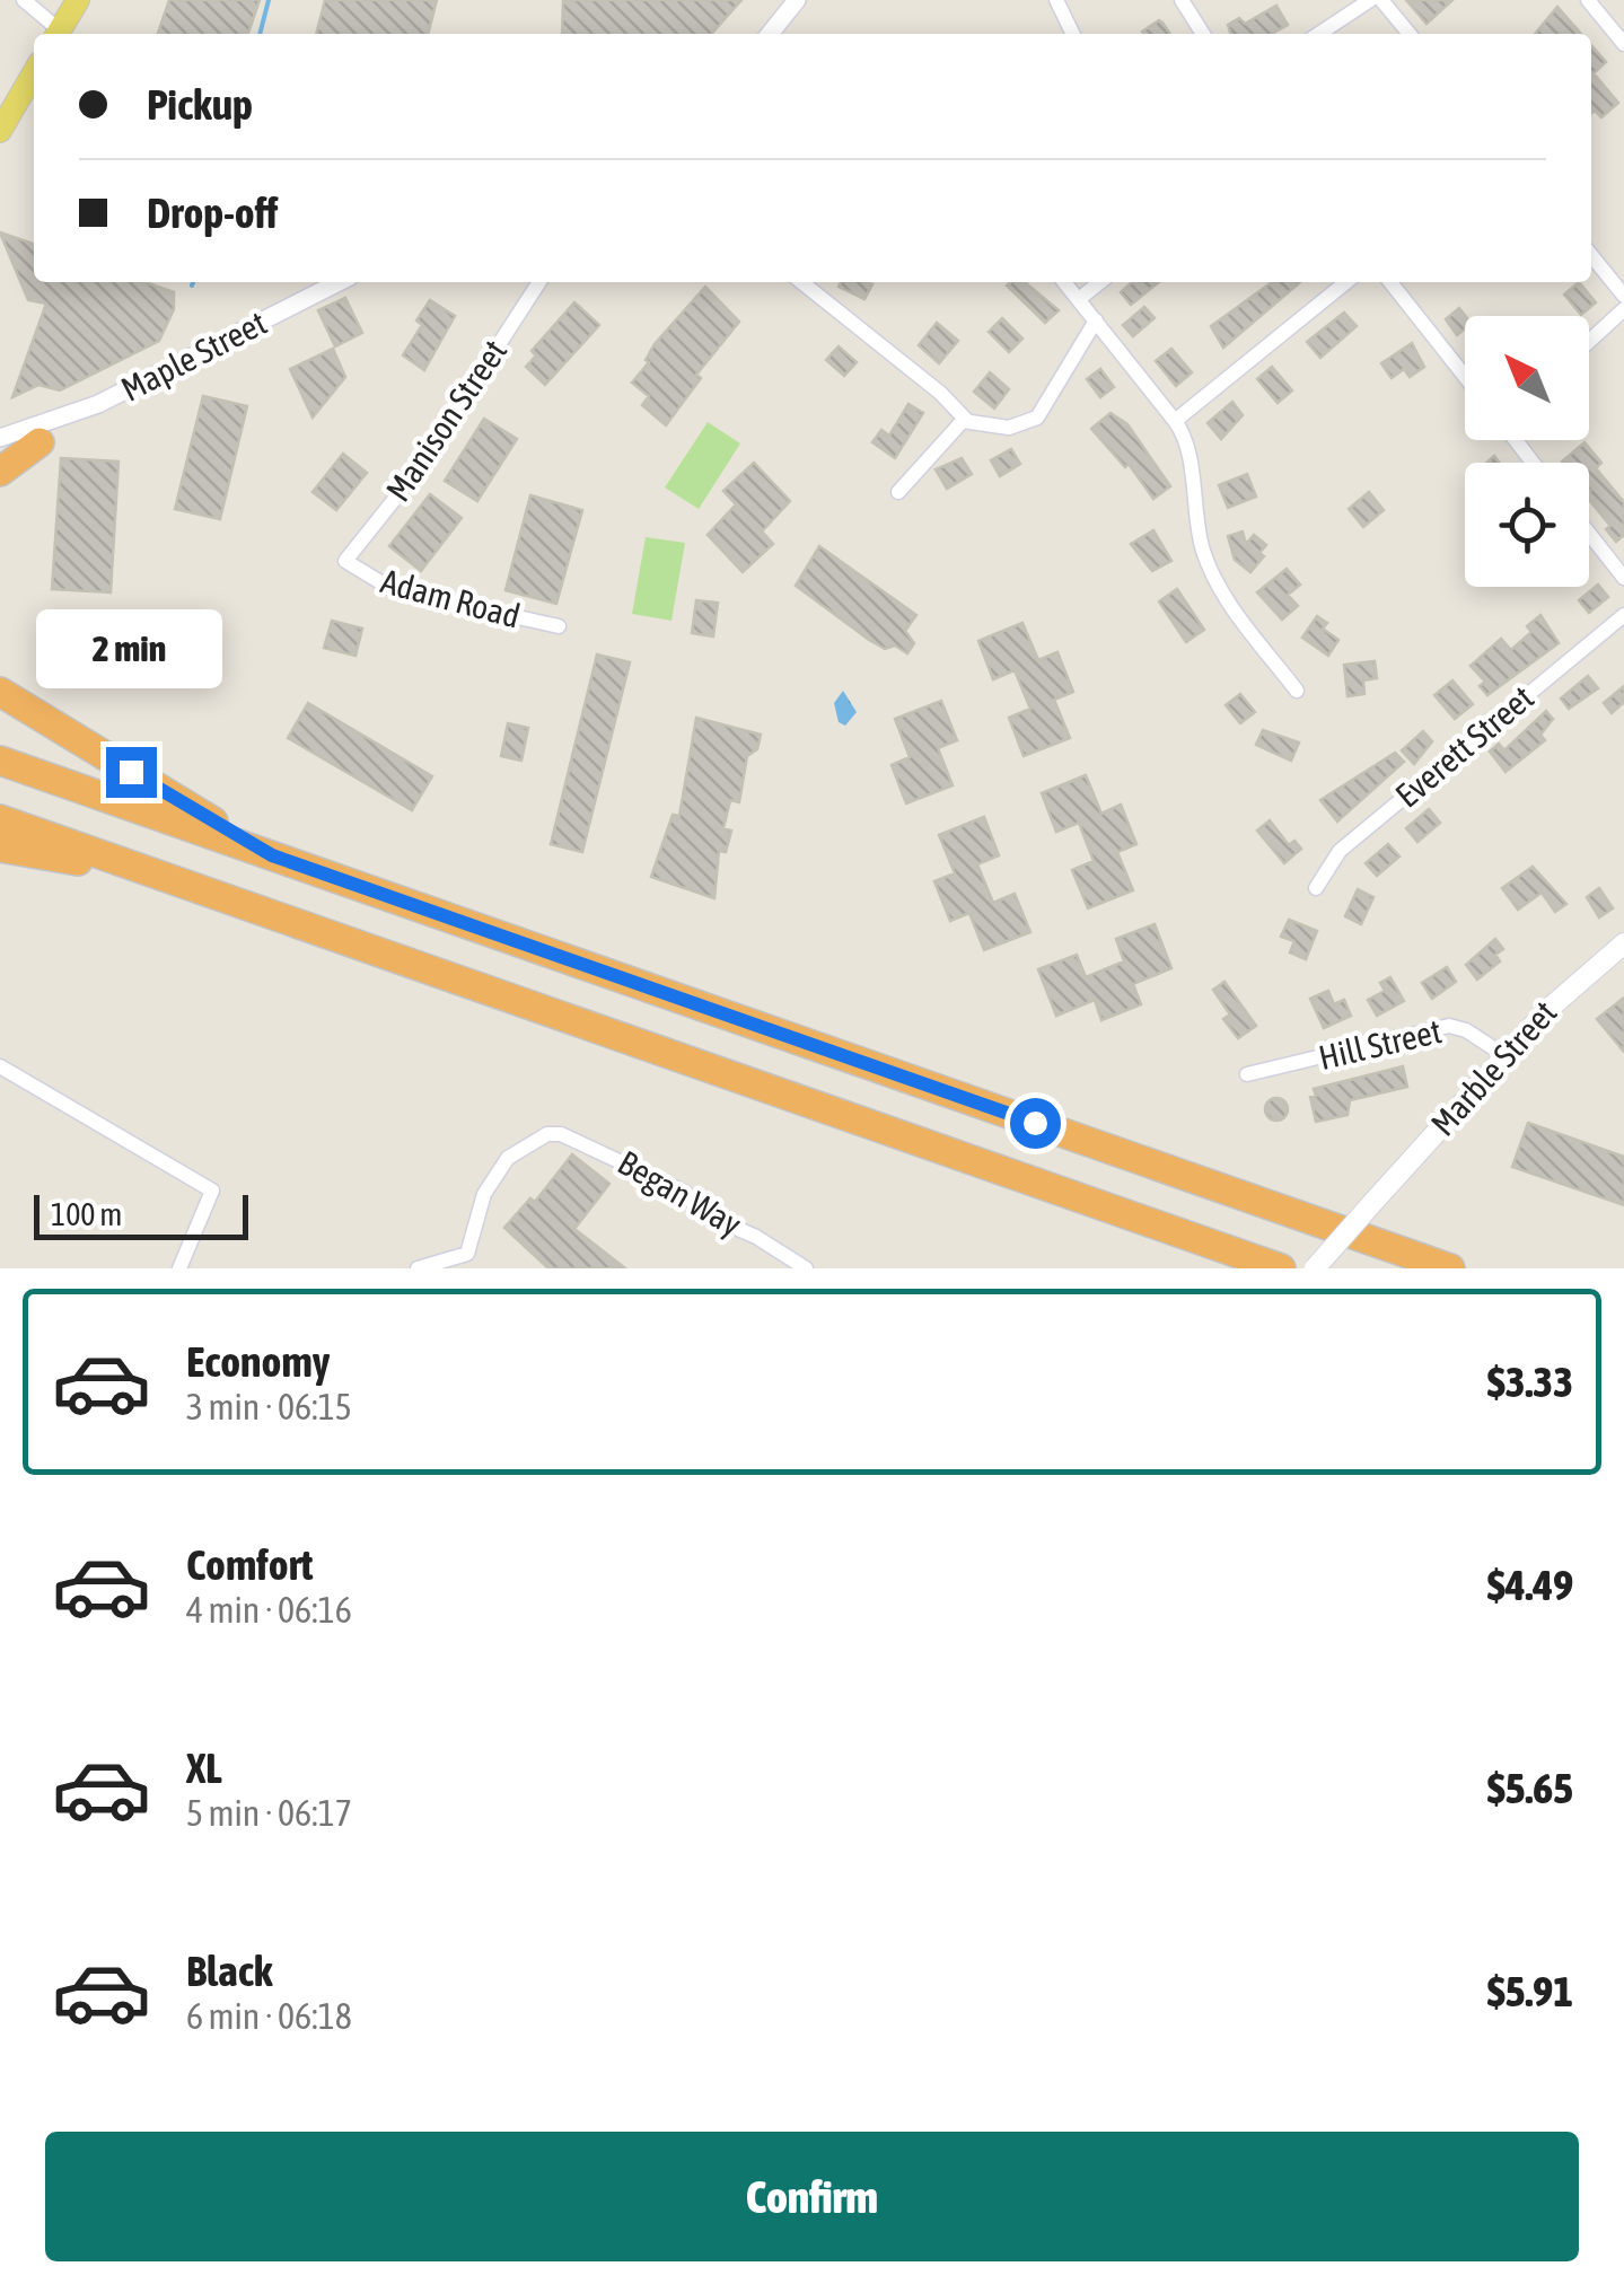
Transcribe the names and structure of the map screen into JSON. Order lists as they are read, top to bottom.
{
  "streets": {
    "main road": ["Marble Street"],
    "street": [
      "Maple Street",
      "Manison Street",
      "Adam Road",
      "Everett Street",
      "Hill Street",
      "Began Way"
    ]
  },
  "crossings": [
    ["Manison Street", "Adam Road"],
    ["Hill Street", "Marble Street"]
  ],
  "scale_bar": "100 m",
  "north": "top left",
  "page": {
    "banner": ["Pickup", "Drop-off"],
    "bubble": "2 min",
    "scale": "100 m",
    "list": [
      {
        "name": "Economy",
        "note": "3 min · 06:15",
        "value": "$3.33"
      },
      {
        "name": "Comfort",
        "note": "4 min · 06:16",
        "value": "$4.49"
      },
      {
        "name": "XL",
        "note": "5 min · 06:17",
        "value": "$5.65"
      },
      {
        "name": "Black",
        "note": "6 min · 06:18",
        "value": "$5.91"
      }
    ],
    "buttons": "Confirm"
  }
}
